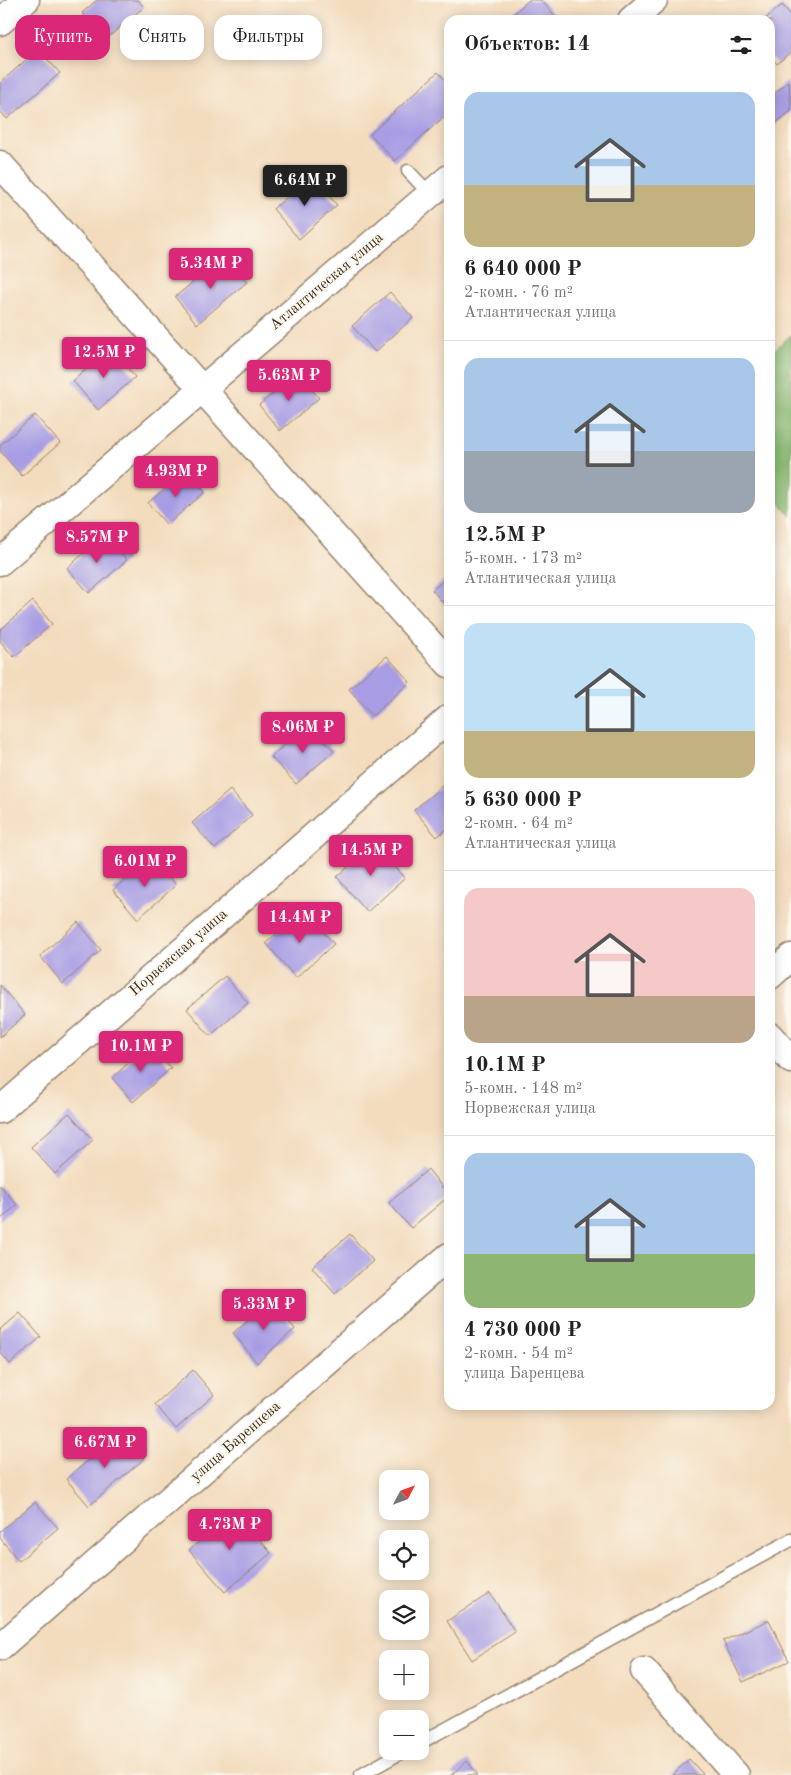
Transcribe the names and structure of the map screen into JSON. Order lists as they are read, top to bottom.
{
  "streets": {
    "street": ["Атлантическая улица", "Норвежская улица", "улица Баренцева"]
  },
  "north": "top right",
  "page": {
    "chip": ["Купить", "Снять", "Фильтры"],
    "heading": "Объектов: 14",
    "list": [
      {
        "name": "6 640 000 ₽",
        "note": "2-комн. · 76 m² · Атлантическая улица"
      },
      {
        "name": "12.5M ₽",
        "note": "5-комн. · 173 m² · Атлантическая улица"
      },
      {
        "name": "5 630 000 ₽",
        "note": "2-комн. · 64 m² · Атлантическая улица"
      },
      {
        "name": "10.1M ₽",
        "note": "5-комн. · 148 m² · Норвежская улица"
      },
      {
        "name": "4 730 000 ₽",
        "note": "2-комн. · 54 m² · улица Баренцева"
      }
    ],
    "price": [
      "6.64M ₽",
      "5.34M ₽",
      "12.5M ₽",
      "5.63M ₽",
      "4.93M ₽",
      "8.57M ₽",
      "8.06M ₽",
      "14.5M ₽",
      "6.01M ₽",
      "14.4M ₽",
      "10.1M ₽",
      "5.33M ₽",
      "6.67M ₽",
      "4.73M ₽"
    ],
    "map_buttons": ["+", "−"]
  }
}
